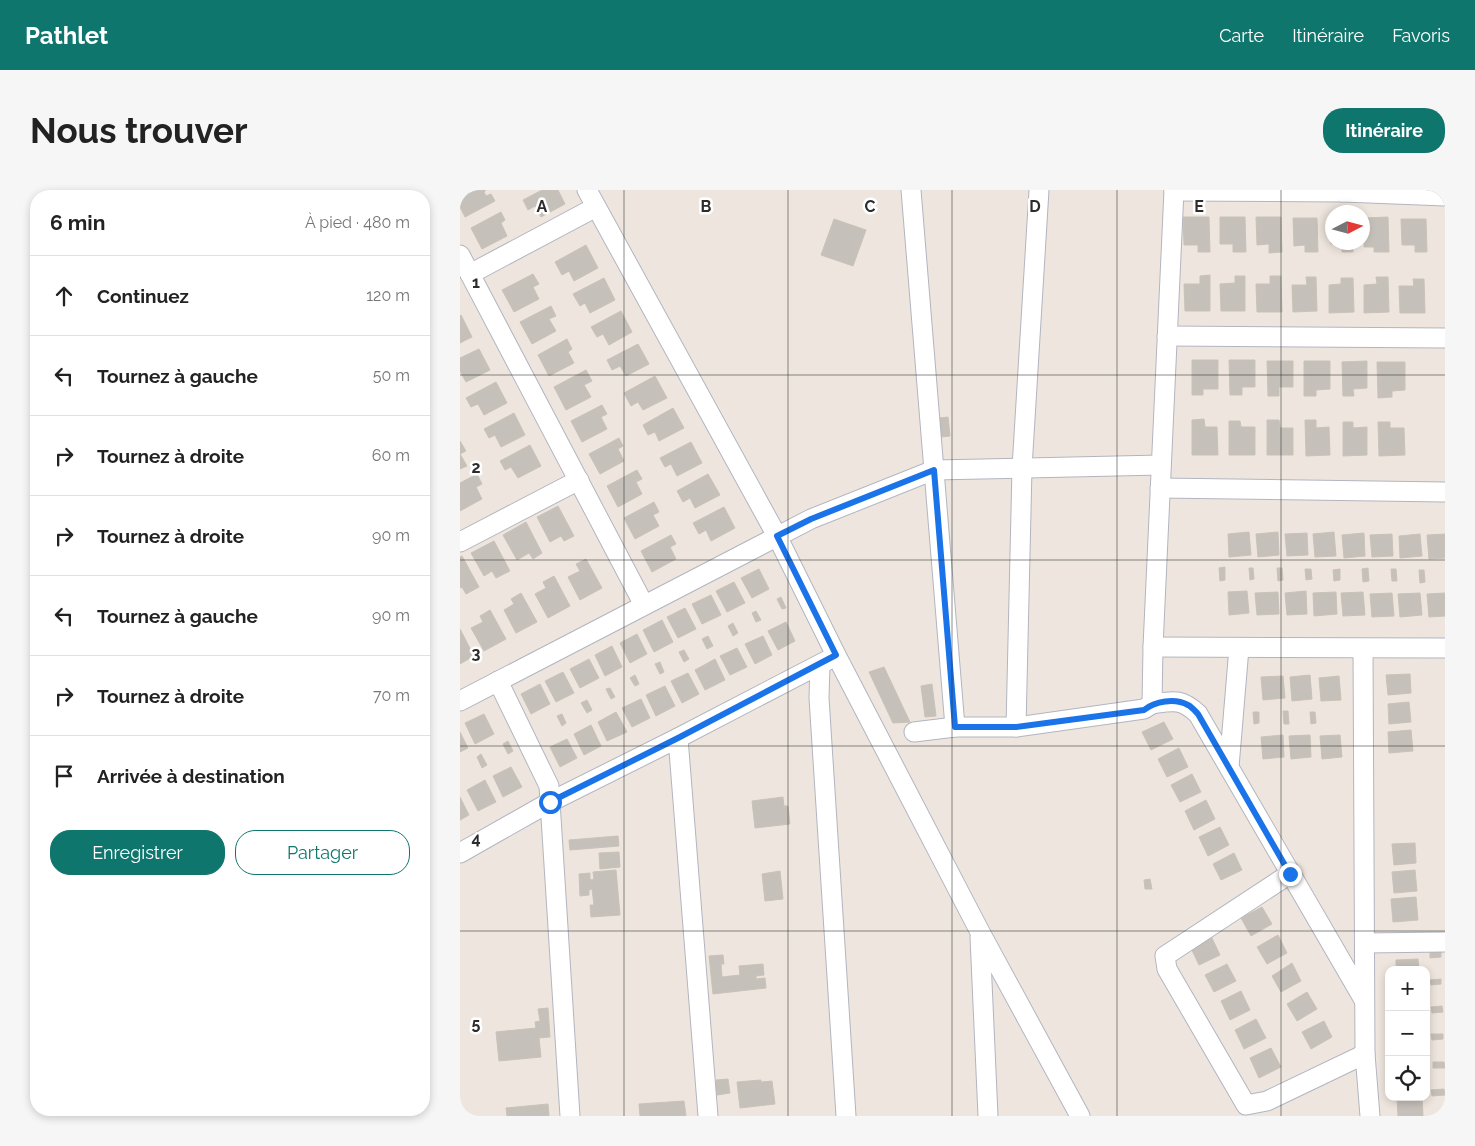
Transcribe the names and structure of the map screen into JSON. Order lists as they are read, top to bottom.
{
  "north": "right",
  "page": {
    "header": "Pathlet",
    "nav": ["Carte", "Itinéraire", "Favoris"],
    "buttons": [
      "Itinéraire",
      ["Enregistrer", "Partager"]
    ],
    "title": "Nous trouver",
    "heading": ["6 min", "À pied · 480 m"],
    "list": [
      ["Continuez", "120 m"],
      ["Tournez à gauche", "50 m"],
      ["Tournez à droite", "60 m"],
      ["Tournez à droite", "90 m"],
      ["Tournez à gauche", "90 m"],
      ["Tournez à droite", "70 m"],
      "Arrivée à destination"
    ],
    "map_buttons": ["+", "−"]
  },
  "grid": {
    "columns": [
      "A",
      "B",
      "C",
      "D",
      "E"
    ],
    "rows": [
      "1",
      "2",
      "3",
      "4",
      "5"
    ]
  }
}
